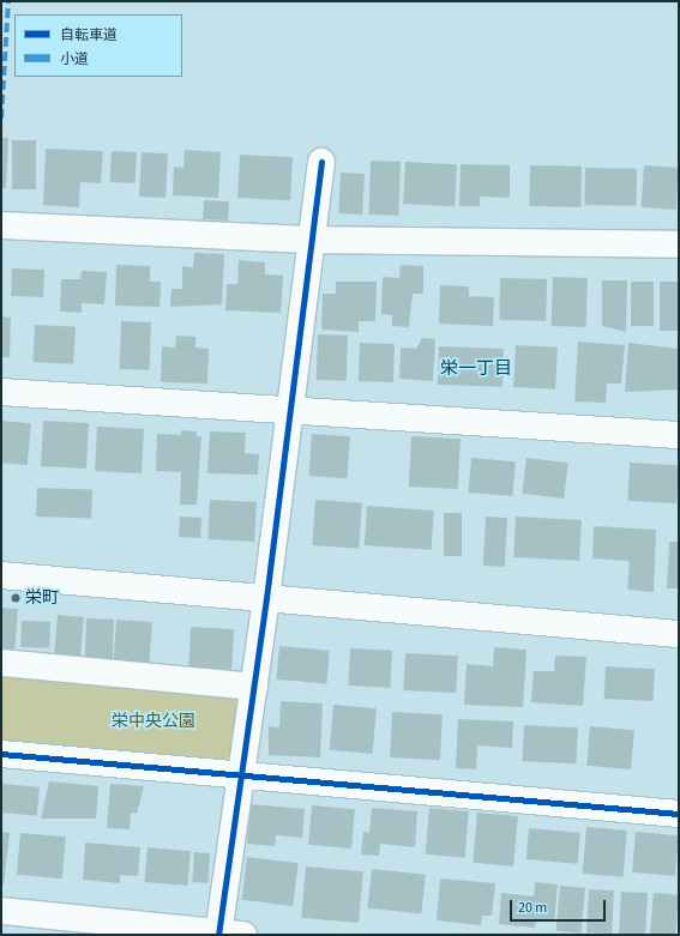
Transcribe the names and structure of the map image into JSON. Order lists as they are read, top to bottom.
{
  "districts": ["栄一丁目"],
  "parks": ["栄中央公園"],
  "places": ["栄町"],
  "legend": ["自転車道", "小道"],
  "scale_bar": "20 m"
}
